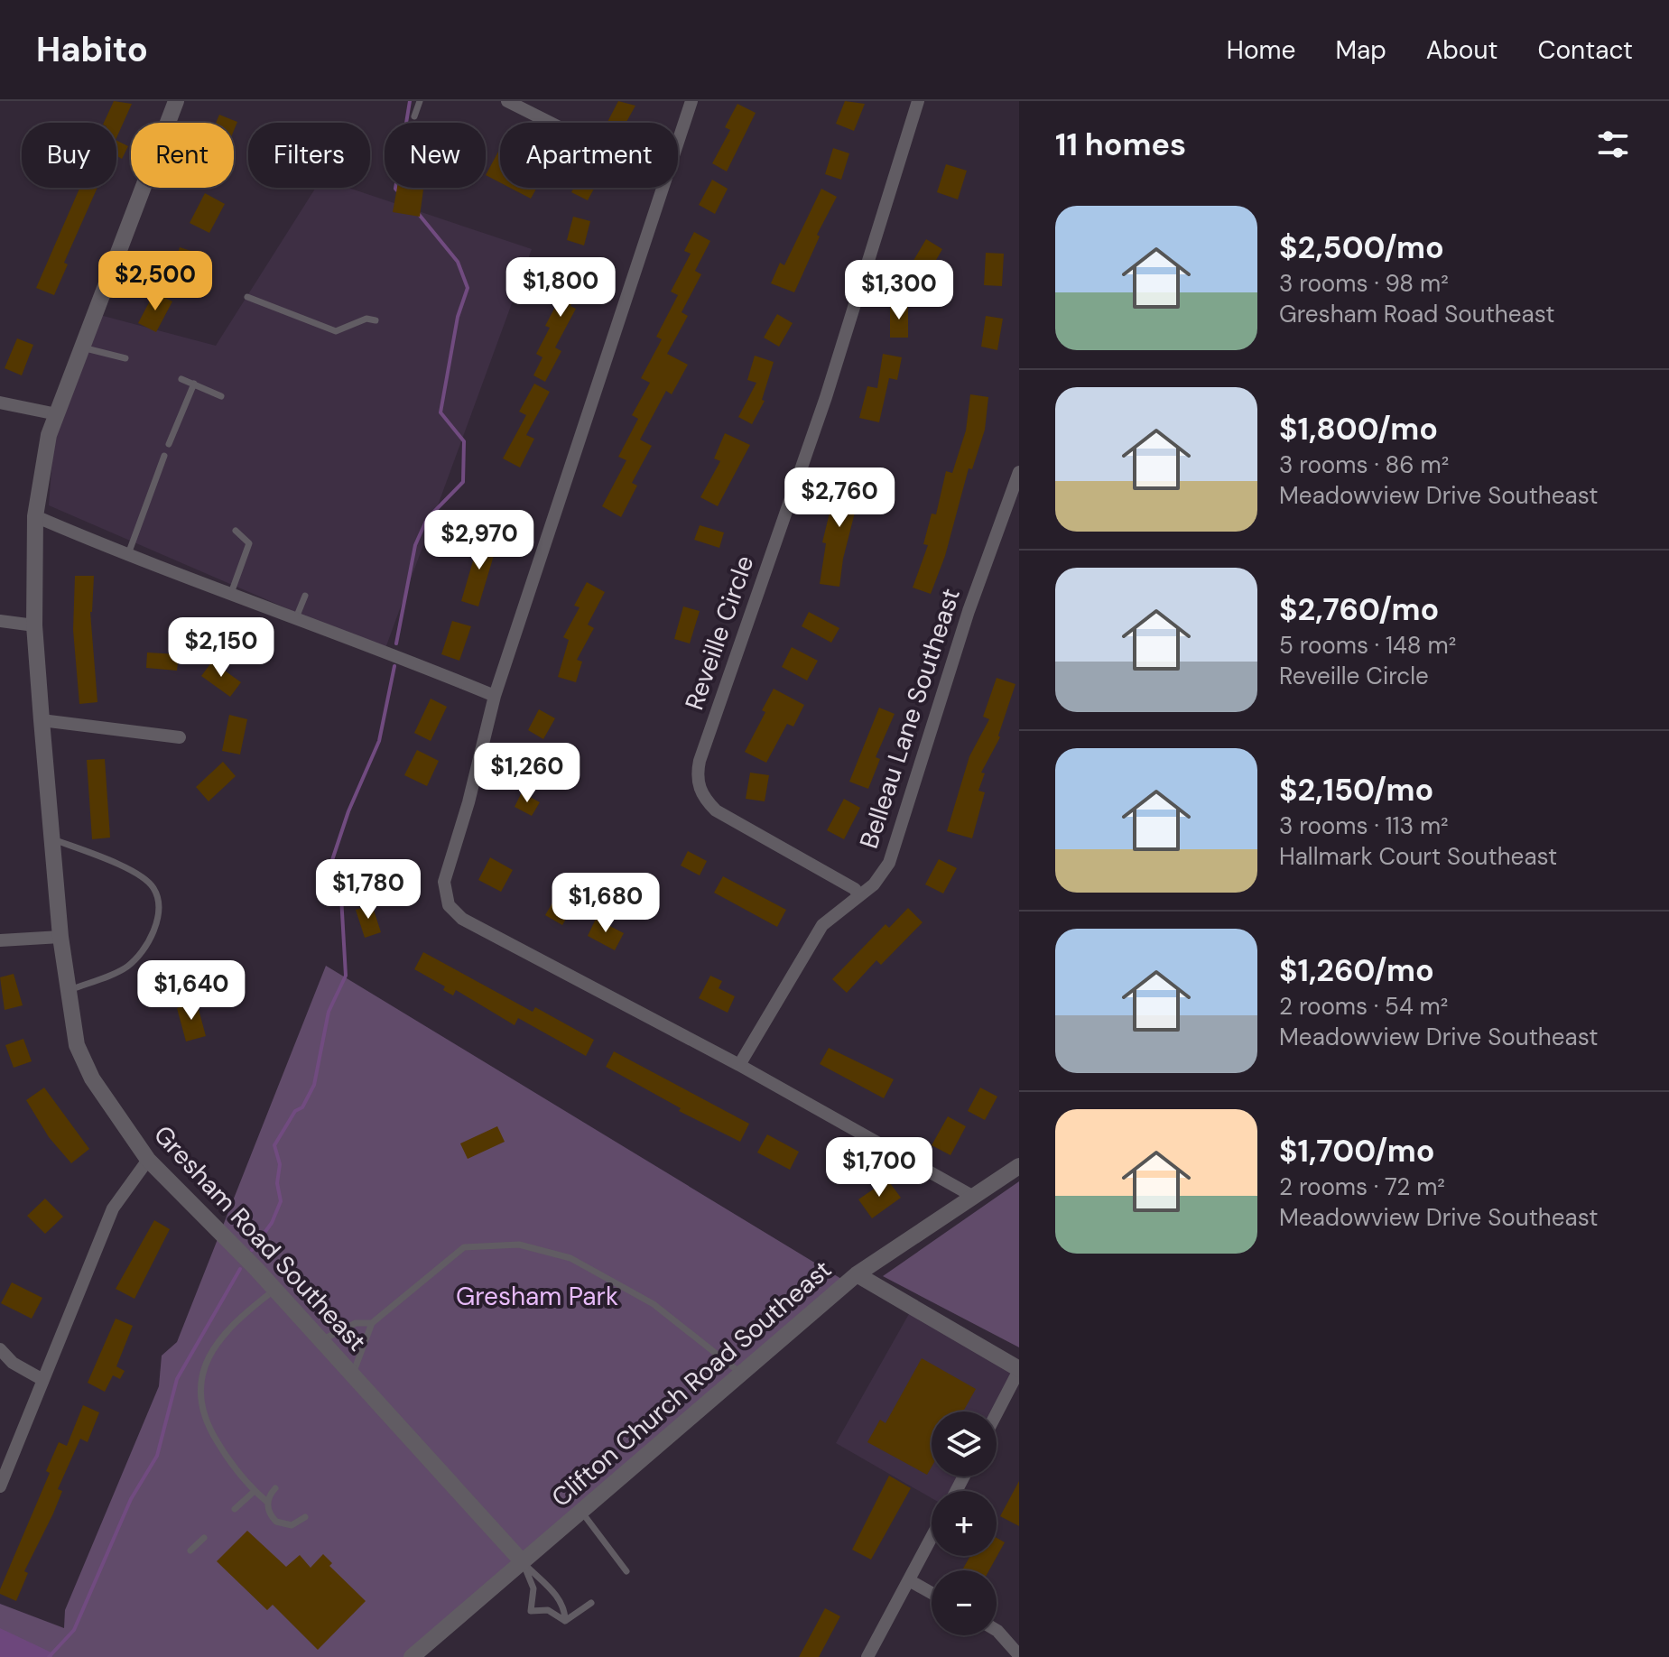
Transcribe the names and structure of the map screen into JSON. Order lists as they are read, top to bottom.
{
  "streets": {
    "street": [
      "Reveille Circle",
      "Belleau Lane Southeast",
      "Gresham Road Southeast",
      "Clifton Church Road Southeast"
    ]
  },
  "crossings": [
    ["Reveille Circle", "Belleau Lane Southeast"],
    ["Gresham Road Southeast", "Clifton Church Road Southeast"]
  ],
  "parks": ["Gresham Park"],
  "page": {
    "header": "Habito",
    "nav": [
      "Home",
      "Map",
      "About",
      "Contact"
    ],
    "heading": "11 homes",
    "chip": [
      "Buy",
      "Rent",
      "Filters",
      "New",
      "Apartment"
    ],
    "list": [
      {
        "name": "$2,500/mo",
        "note": "3 rooms · 98 m² · Gresham Road Southeast"
      },
      {
        "name": "$1,800/mo",
        "note": "3 rooms · 86 m² · Meadowview Drive Southeast"
      },
      {
        "name": "$2,760/mo",
        "note": "5 rooms · 148 m² · Reveille Circle"
      },
      {
        "name": "$2,150/mo",
        "note": "3 rooms · 113 m² · Hallmark Court Southeast"
      },
      {
        "name": "$1,260/mo",
        "note": "2 rooms · 54 m² · Meadowview Drive Southeast"
      },
      {
        "name": "$1,700/mo",
        "note": "2 rooms · 72 m² · Meadowview Drive Southeast"
      }
    ],
    "price": [
      "$2,500",
      "$1,800",
      "$1,300",
      "$2,760",
      "$2,970",
      "$2,150",
      "$1,260",
      "$1,780",
      "$1,680",
      "$1,640",
      "$1,700"
    ],
    "map_buttons": ["+", "−"]
  }
}
